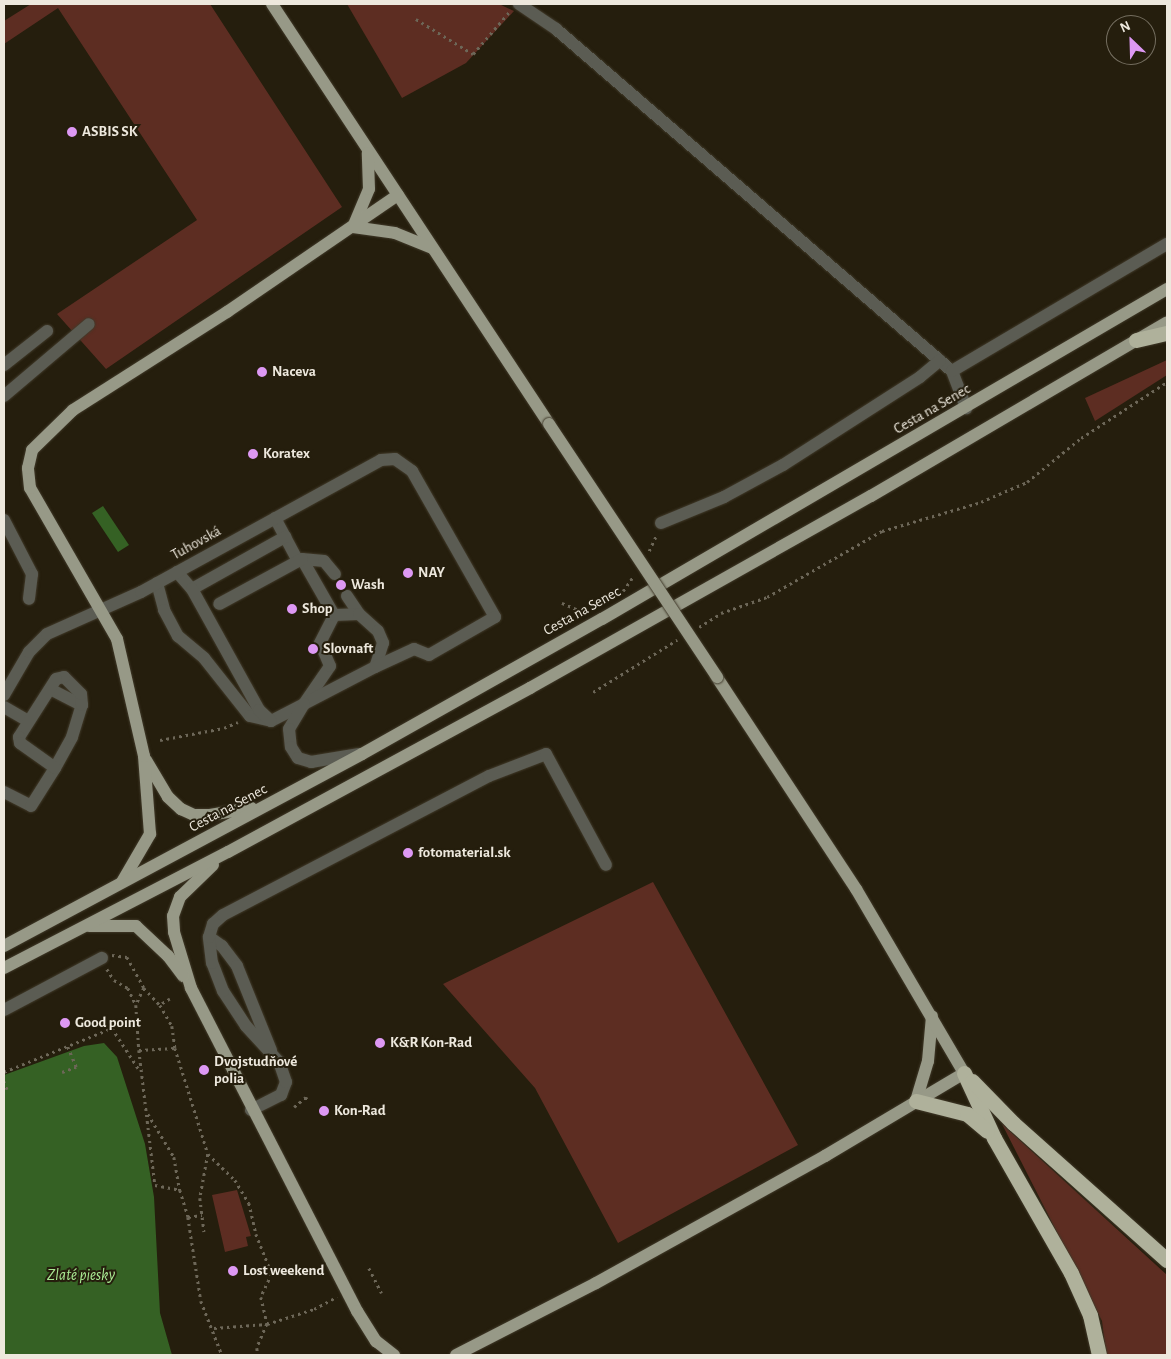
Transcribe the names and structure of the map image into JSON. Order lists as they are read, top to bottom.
{
  "streets": {
    "main road": ["Cesta na Senec"],
    "street": ["Tuhovská"]
  },
  "water": ["Zlaté piesky"],
  "places": [
    "ASBIS SK",
    "Naceva",
    "Koratex",
    "NAY",
    "Wash",
    "Shop",
    "Slovnaft",
    "fotomaterial.sk",
    "Good point",
    "K&R Kon-Rad",
    "Dvojstudňové polia",
    "Kon-Rad",
    "Lost weekend"
  ],
  "north": "top left"
}
